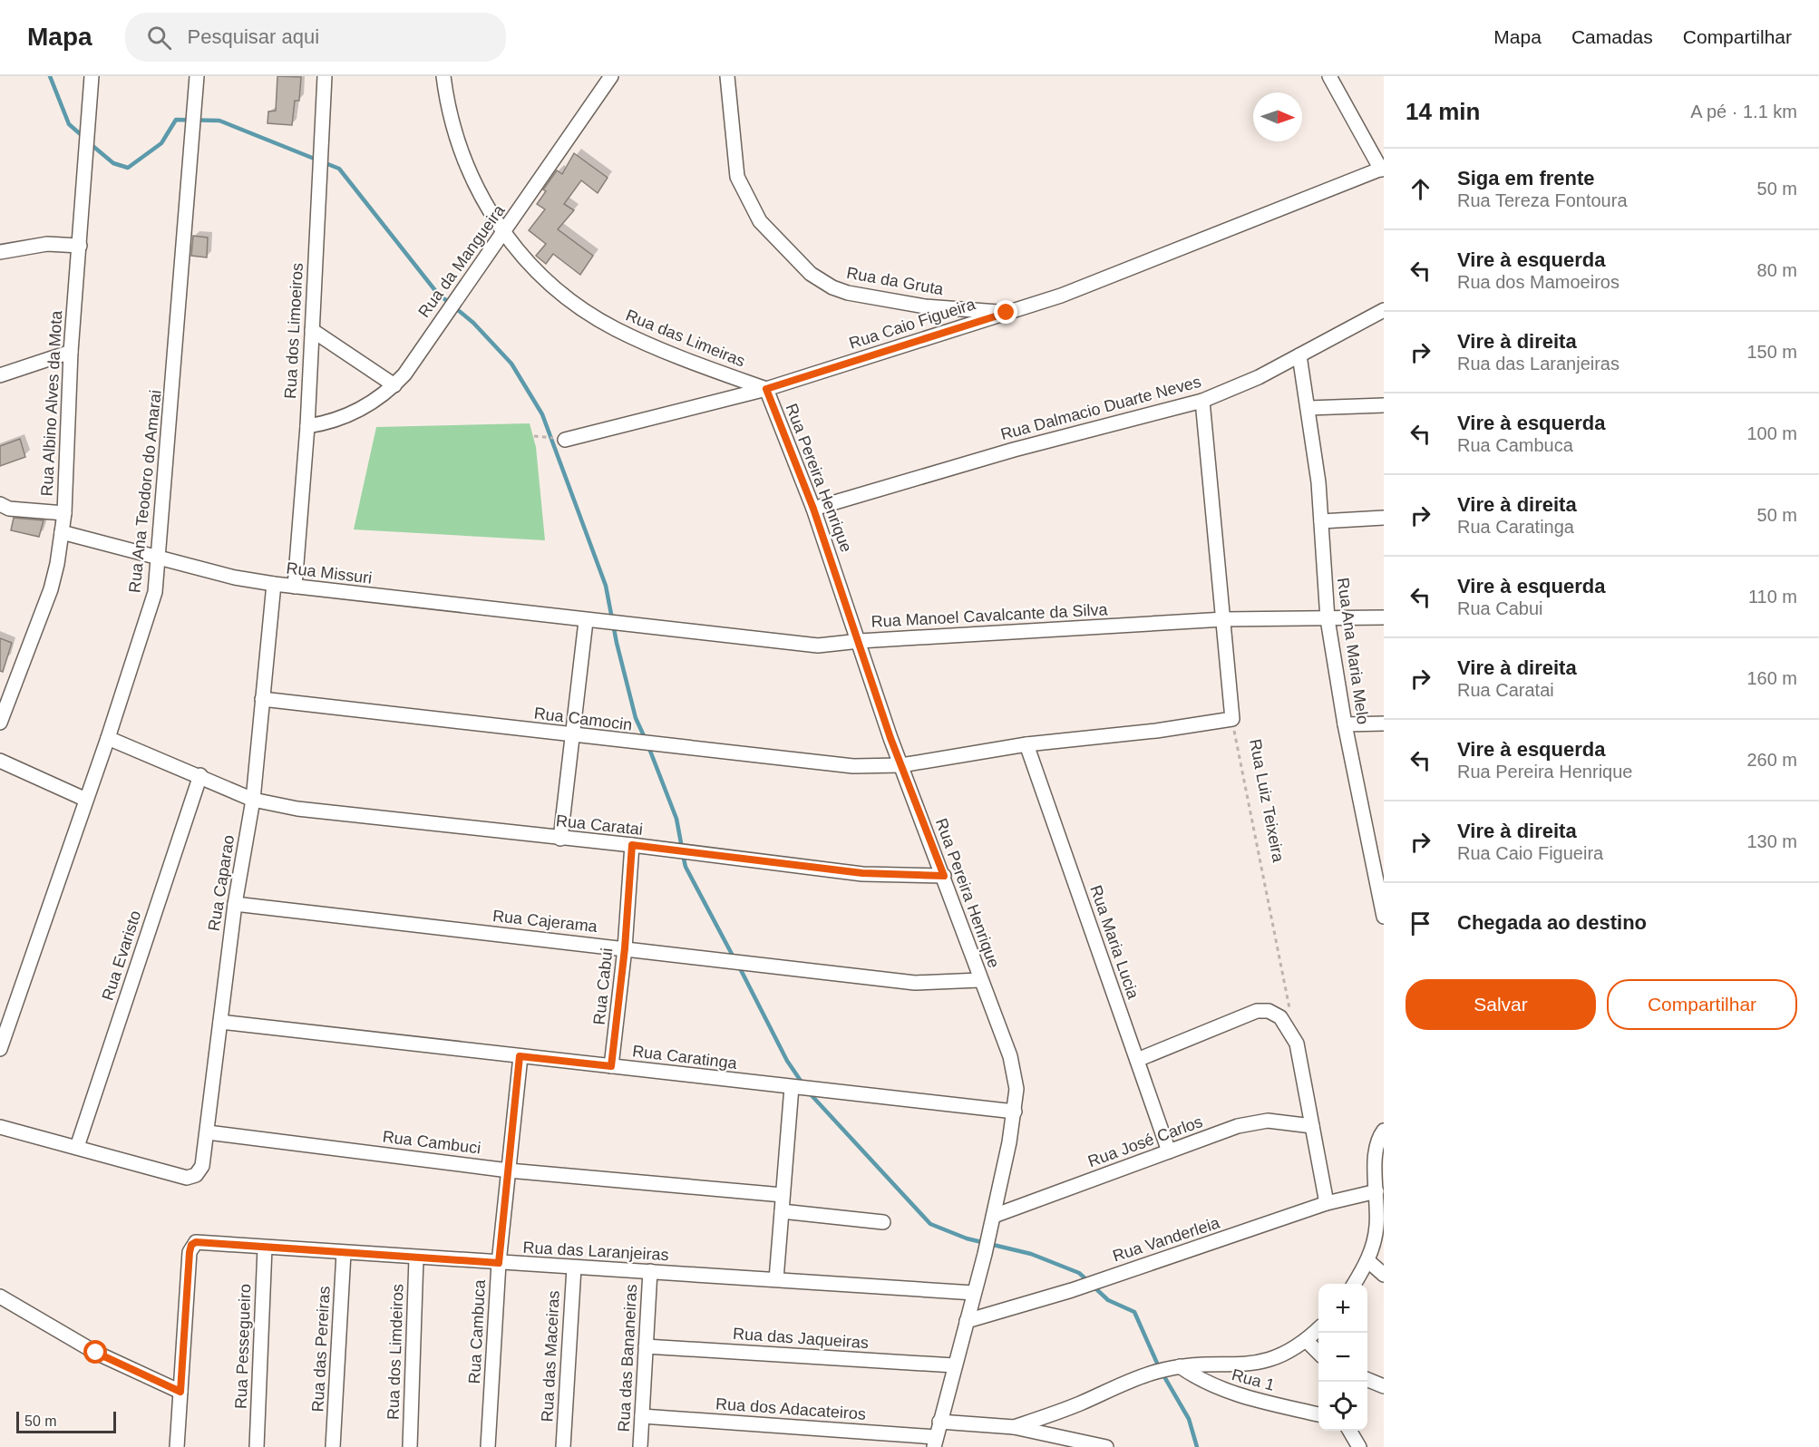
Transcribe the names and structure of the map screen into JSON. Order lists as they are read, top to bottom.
{
  "streets": {
    "street": [
      "Rua da Mangueira",
      "Rua da Gruta",
      "Rua Caio Figueira",
      "Rua dos Limoeiros",
      "Rua das Limeiras",
      "Rua Albino Alves da Mota",
      "Rua Dalmacio Duarte Neves",
      "Rua Pereira Henrique",
      "Rua Ana Teodoro do Amarai",
      "Rua Missuri",
      "Rua Manoel Cavalcante da Silva",
      "Rua Ana Maria Melo",
      "Rua Camocin",
      "Rua Caratai",
      "Rua Caparao",
      "Rua Cajerama",
      "Rua Maria Lucia",
      "Rua Evaristo",
      "Rua Cabui",
      "Rua Caratinga",
      "Rua José Carlos",
      "Rua Cambuci",
      "Rua Vanderleia",
      "Rua das Laranjeiras",
      "Rua Cambuca",
      "Rua das Jaqueiras",
      "Rua Pessegueiro",
      "Rua das Pereiras",
      "Rua dos Limdeiros",
      "Rua das Maceiras",
      "Rua das Bananeiras",
      "Rua 1",
      "Rua dos Adacateiros"
    ],
    "path": ["Rua Luiz Teixeira"]
  },
  "crossings": [
    ["Rua da Mangueira", "Rua dos Limoeiros"],
    ["Rua da Mangueira", "Rua das Limeiras"],
    ["Rua da Gruta", "Rua Caio Figueira"],
    ["Rua Caio Figueira", "Rua das Limeiras"],
    ["Rua Caio Figueira", "Rua Pereira Henrique"],
    ["Rua dos Limoeiros", "Rua Missuri"],
    ["Rua das Limeiras", "Rua Pereira Henrique"],
    ["Rua Albino Alves da Mota", "Rua Missuri"],
    ["Rua Dalmacio Duarte Neves", "Rua Pereira Henrique"],
    ["Rua Dalmacio Duarte Neves", "Rua Ana Maria Melo"],
    ["Rua Pereira Henrique", "Rua Manoel Cavalcante da Silva"],
    ["Rua Pereira Henrique", "Rua Camocin"],
    ["Rua Pereira Henrique", "Rua Caratai"],
    ["Rua Pereira Henrique", "Rua Cajerama"],
    ["Rua Pereira Henrique", "Rua Caratinga"],
    ["Rua Pereira Henrique", "Rua José Carlos"],
    ["Rua Pereira Henrique", "Rua Vanderleia"],
    ["Rua Pereira Henrique", "Rua das Laranjeiras"],
    ["Rua Pereira Henrique", "Rua das Jaqueiras"],
    ["Rua Pereira Henrique", "Rua dos Adacateiros"],
    ["Rua Ana Teodoro do Amarai", "Rua Missuri"],
    ["Rua Ana Teodoro do Amarai", "Rua Caratai"],
    ["Rua Missuri", "Rua Manoel Cavalcante da Silva"],
    ["Rua Missuri", "Rua Caparao"],
    ["Rua Manoel Cavalcante da Silva", "Rua Ana Maria Melo"],
    ["Rua Camocin", "Rua Luiz Teixeira"],
    ["Rua Camocin", "Rua Caparao"],
    ["Rua Camocin", "Rua Maria Lucia"],
    ["Rua Caratai", "Rua Caparao"],
    ["Rua Caratai", "Rua Evaristo"],
    ["Rua Caratai", "Rua Cabui"],
    ["Rua Caparao", "Rua Cajerama"],
    ["Rua Caparao", "Rua Evaristo"],
    ["Rua Caparao", "Rua Caratinga"],
    ["Rua Caparao", "Rua Cambuci"],
    ["Rua Cajerama", "Rua Cabui"],
    ["Rua Maria Lucia", "Rua José Carlos"],
    ["Rua Cabui", "Rua Caratinga"],
    ["Rua Caratinga", "Rua Cambuca"],
    ["Rua Cambuci", "Rua Cambuca"],
    ["Rua das Laranjeiras", "Rua Cambuca"],
    ["Rua das Laranjeiras", "Rua Pessegueiro"],
    ["Rua das Laranjeiras", "Rua das Pereiras"],
    ["Rua das Laranjeiras", "Rua dos Limdeiros"],
    ["Rua das Laranjeiras", "Rua das Maceiras"],
    ["Rua das Laranjeiras", "Rua das Bananeiras"],
    ["Rua das Jaqueiras", "Rua das Bananeiras"],
    ["Rua das Bananeiras", "Rua dos Adacateiros"]
  ],
  "scale_bar": "50 m",
  "north": "right",
  "page": {
    "header": "Mapa",
    "search": "Pesquisar aqui",
    "nav": ["Mapa", "Camadas", "Compartilhar"],
    "heading": ["14 min", "A pé · 1.1 km"],
    "list": [
      ["Siga em frente", "Rua Tereza Fontoura", "50 m"],
      ["Vire à esquerda", "Rua dos Mamoeiros", "80 m"],
      ["Vire à direita", "Rua das Laranjeiras", "150 m"],
      ["Vire à esquerda", "Rua Cambuca", "100 m"],
      ["Vire à direita", "Rua Caratinga", "50 m"],
      ["Vire à esquerda", "Rua Cabui", "110 m"],
      ["Vire à direita", "Rua Caratai", "160 m"],
      ["Vire à esquerda", "Rua Pereira Henrique", "260 m"],
      ["Vire à direita", "Rua Caio Figueira", "130 m"],
      "Chegada ao destino"
    ],
    "buttons": ["Salvar", "Compartilhar"],
    "map_buttons": ["+", "−"],
    "scale": "50 m"
  }
}
